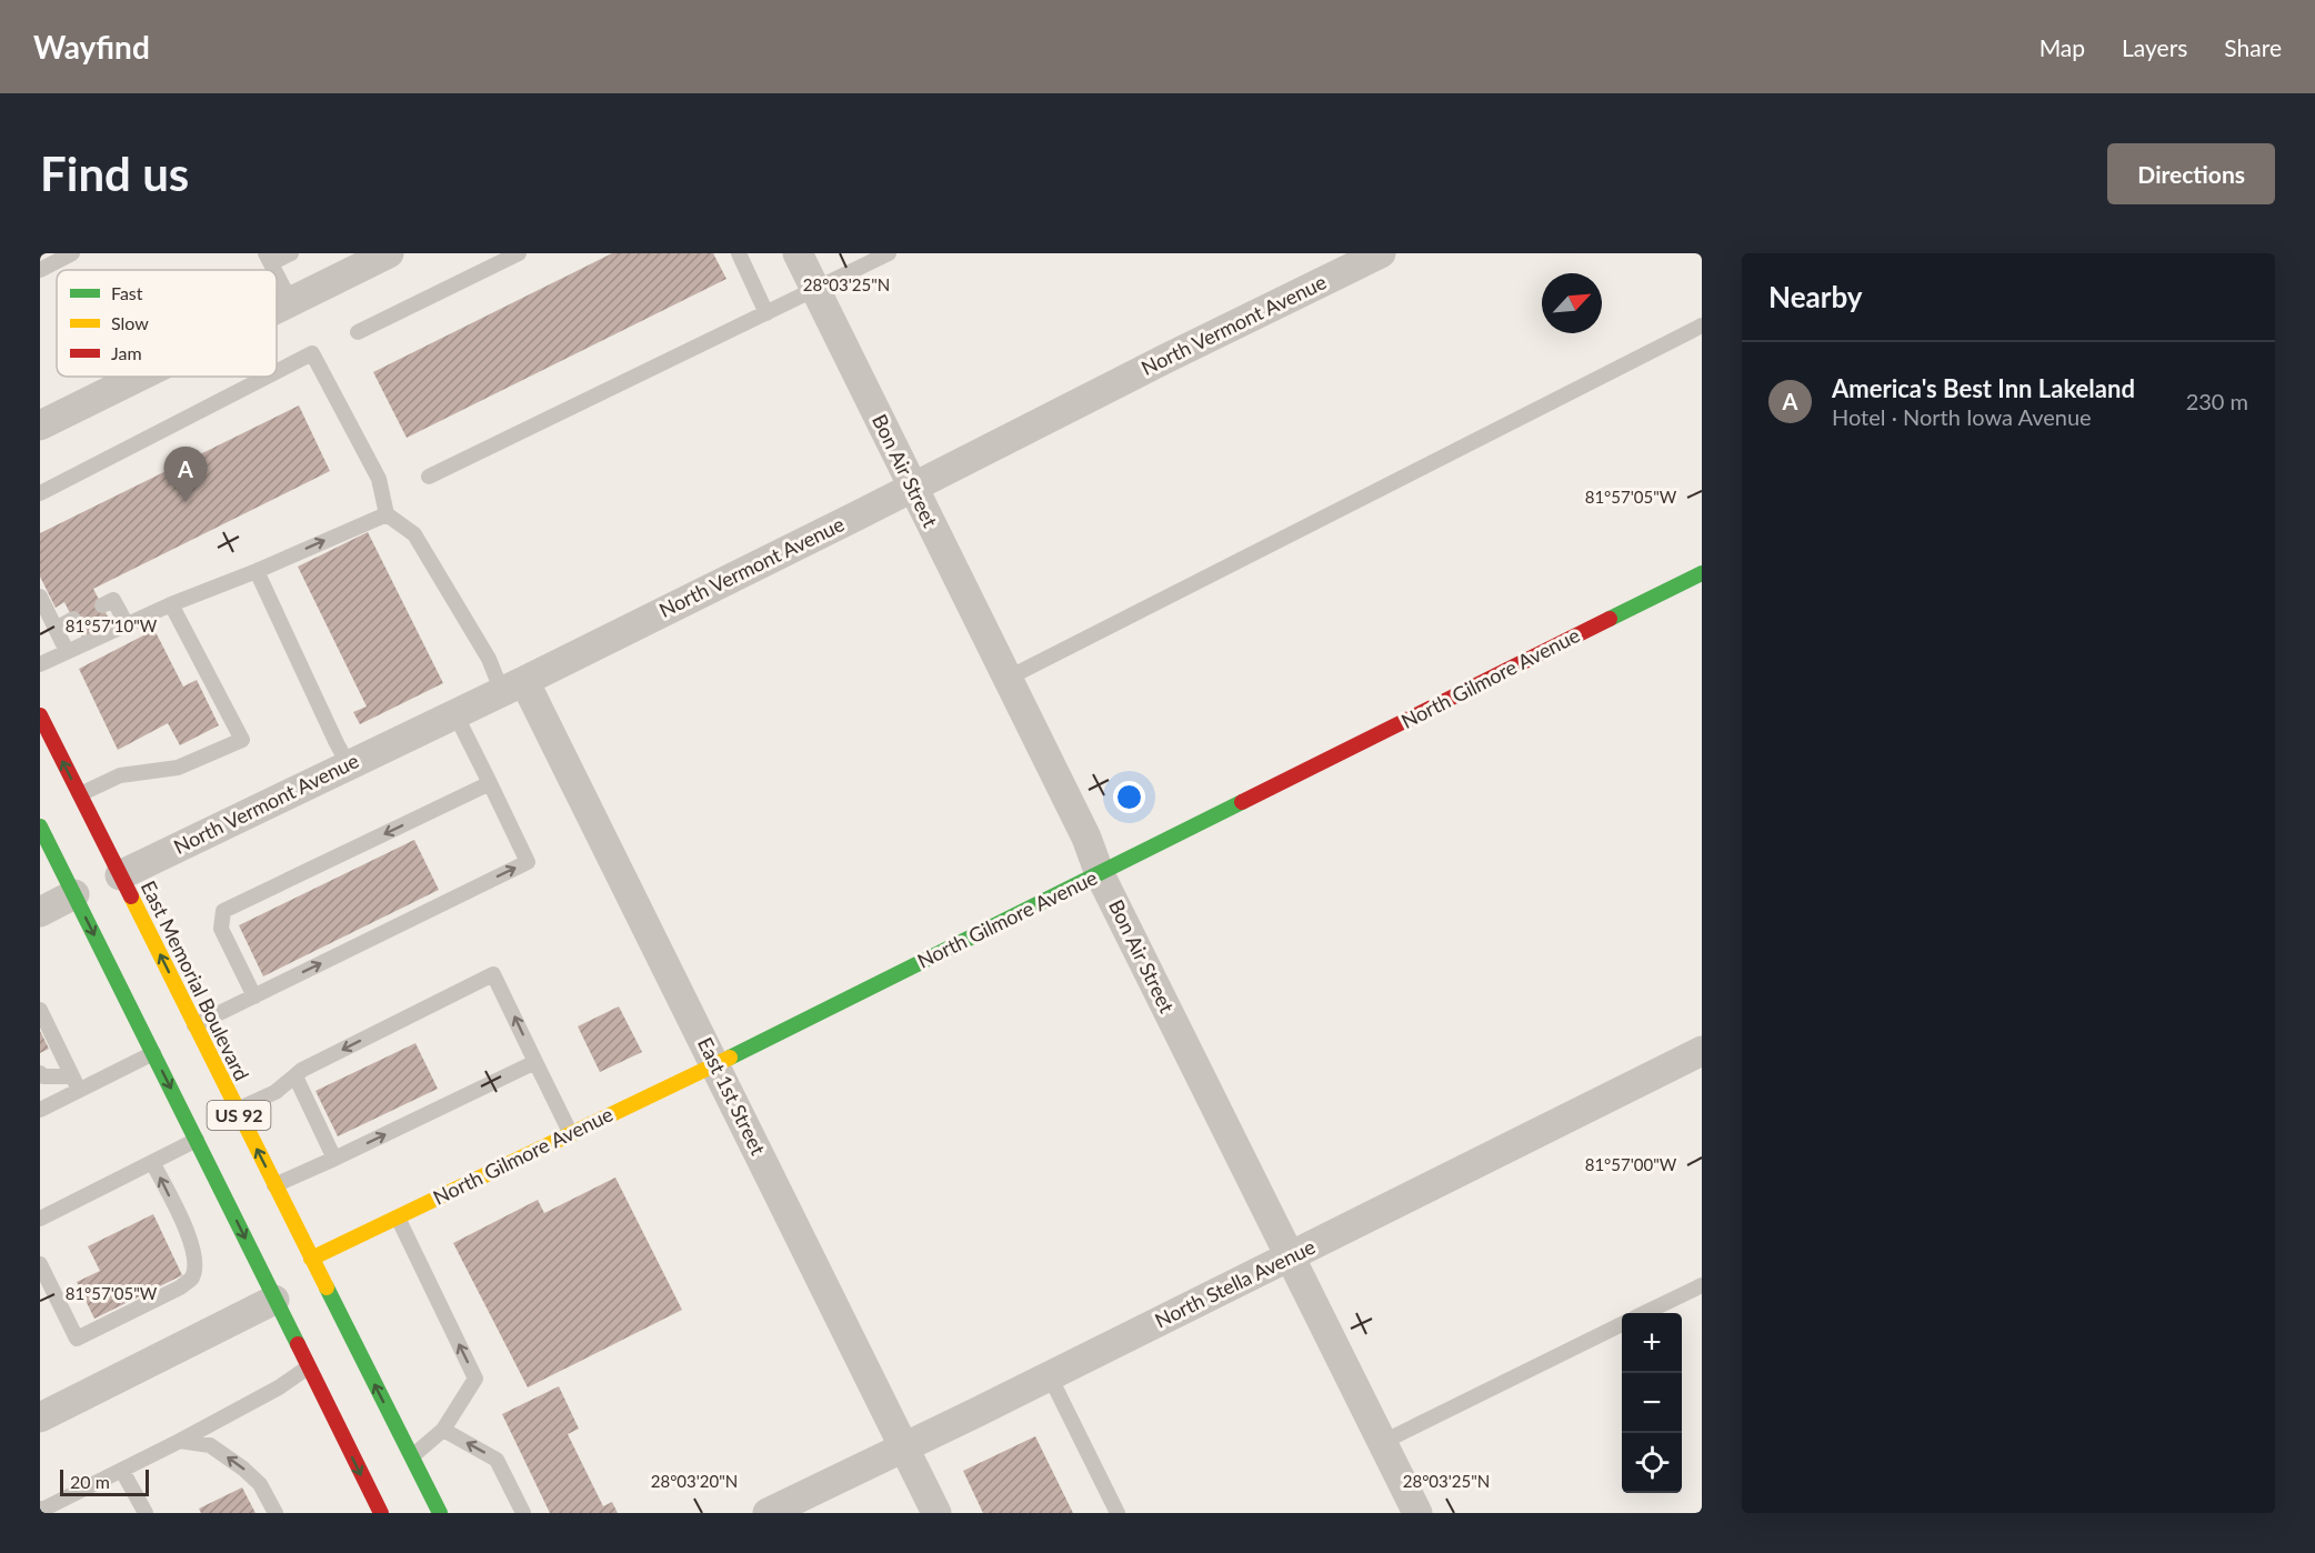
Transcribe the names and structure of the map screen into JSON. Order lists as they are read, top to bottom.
{
  "streets": {
    "main road": ["North Gilmore Avenue", "East Memorial Boulevard", "US 92"],
    "street": [
      "North Vermont Avenue",
      "Bon Air Street",
      "East 1st Street",
      "North Stella Avenue"
    ]
  },
  "crossings": [
    ["North Vermont Avenue", "Bon Air Street"],
    ["North Vermont Avenue", "East Memorial Boulevard"],
    ["North Vermont Avenue", "East 1st Street"],
    ["Bon Air Street", "North Gilmore Avenue"],
    ["Bon Air Street", "North Stella Avenue"],
    ["North Gilmore Avenue", "East Memorial Boulevard"],
    ["North Gilmore Avenue", "East 1st Street"],
    ["East 1st Street", "North Stella Avenue"]
  ],
  "legend": ["Fast", "Slow", "Jam"],
  "scale_bar": "20 m",
  "north": "top right",
  "page": {
    "header": "Wayfind",
    "nav": ["Map", "Layers", "Share"],
    "buttons": "Directions",
    "title": "Find us",
    "heading": "Nearby",
    "list": [
      {
        "mark": "A",
        "name": "America's Best Inn Lakeland",
        "note": "Hotel · North Iowa Avenue",
        "value": "230 m"
      }
    ],
    "pins": "A",
    "map_buttons": ["+", "−"],
    "scale": "20 m"
  },
  "coordinates": [
    "28°03'25\"N",
    "81°57'05\"W",
    "81°57'10\"W",
    "81°57'00\"W",
    "28°03'20\"N"
  ]
}
